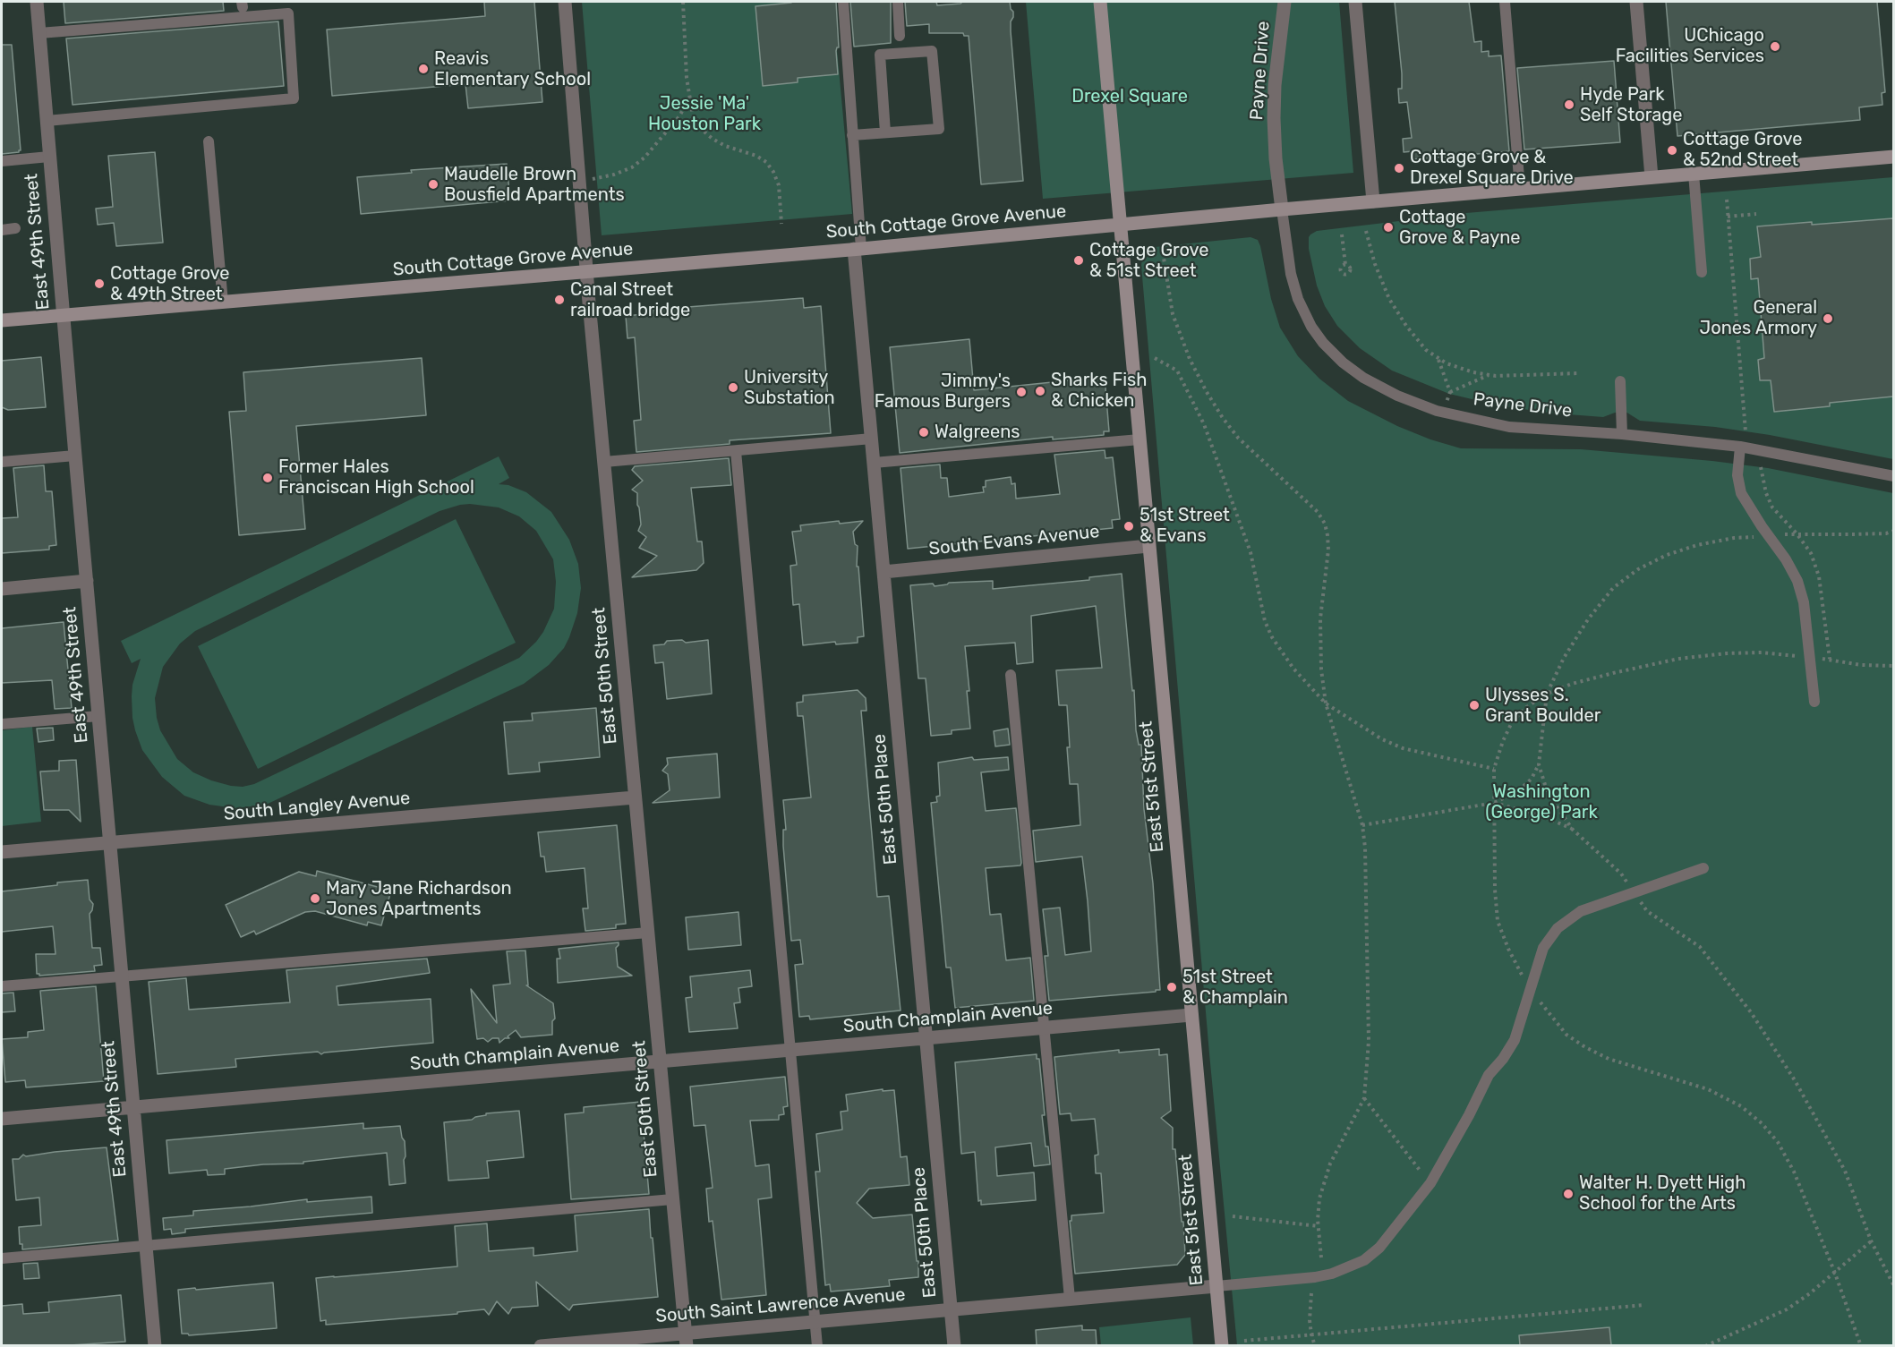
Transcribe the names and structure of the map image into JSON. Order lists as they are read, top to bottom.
{
  "streets": {
    "main road": ["South Cottage Grove Avenue", "East 51st Street"],
    "street": [
      "Payne Drive",
      "East 49th Street",
      "South Evans Avenue",
      "East 50th Street",
      "East 50th Place",
      "South Langley Avenue",
      "South Champlain Avenue",
      "South Saint Lawrence Avenue"
    ]
  },
  "crossings": [
    ["Payne Drive", "South Cottage Grove Avenue"],
    ["South Cottage Grove Avenue", "East 49th Street"],
    ["South Cottage Grove Avenue", "East 50th Street"],
    ["South Cottage Grove Avenue", "East 51st Street"],
    ["South Cottage Grove Avenue", "East 50th Place"],
    ["East 49th Street", "South Langley Avenue"],
    ["East 49th Street", "South Champlain Avenue"],
    ["South Evans Avenue", "East 51st Street"],
    ["South Evans Avenue", "East 50th Place"],
    ["East 50th Street", "South Langley Avenue"],
    ["East 50th Street", "South Champlain Avenue"],
    ["East 50th Street", "South Saint Lawrence Avenue"],
    ["East 51st Street", "South Champlain Avenue"],
    ["East 51st Street", "South Saint Lawrence Avenue"],
    ["East 50th Place", "South Champlain Avenue"],
    ["East 50th Place", "South Saint Lawrence Avenue"]
  ],
  "parks": ["Drexel Square", "Jessie 'Ma' Houston Park", "Washington (George) Park"],
  "places": [
    "UChicago Facilities Services",
    "Reavis Elementary School",
    "Hyde Park Self Storage",
    "Cottage Grove & 52nd Street",
    "Cottage Grove & Drexel Square Drive",
    "Maudelle Brown Bousfield Apartments",
    "Cottage Grove & Payne",
    "Cottage Grove & 51st Street",
    "Cottage Grove & 49th Street",
    "Canal Street railroad bridge",
    "General Jones Armory",
    "University Substation",
    "Sharks Fish & Chicken",
    "Jimmy's Famous Burgers",
    "Walgreens",
    "Former Hales Franciscan High School",
    "51st Street & Evans",
    "Ulysses S. Grant Boulder",
    "Mary Jane Richardson Jones Apartments",
    "51st Street & Champlain",
    "Walter H. Dyett High School for the Arts"
  ]
}
